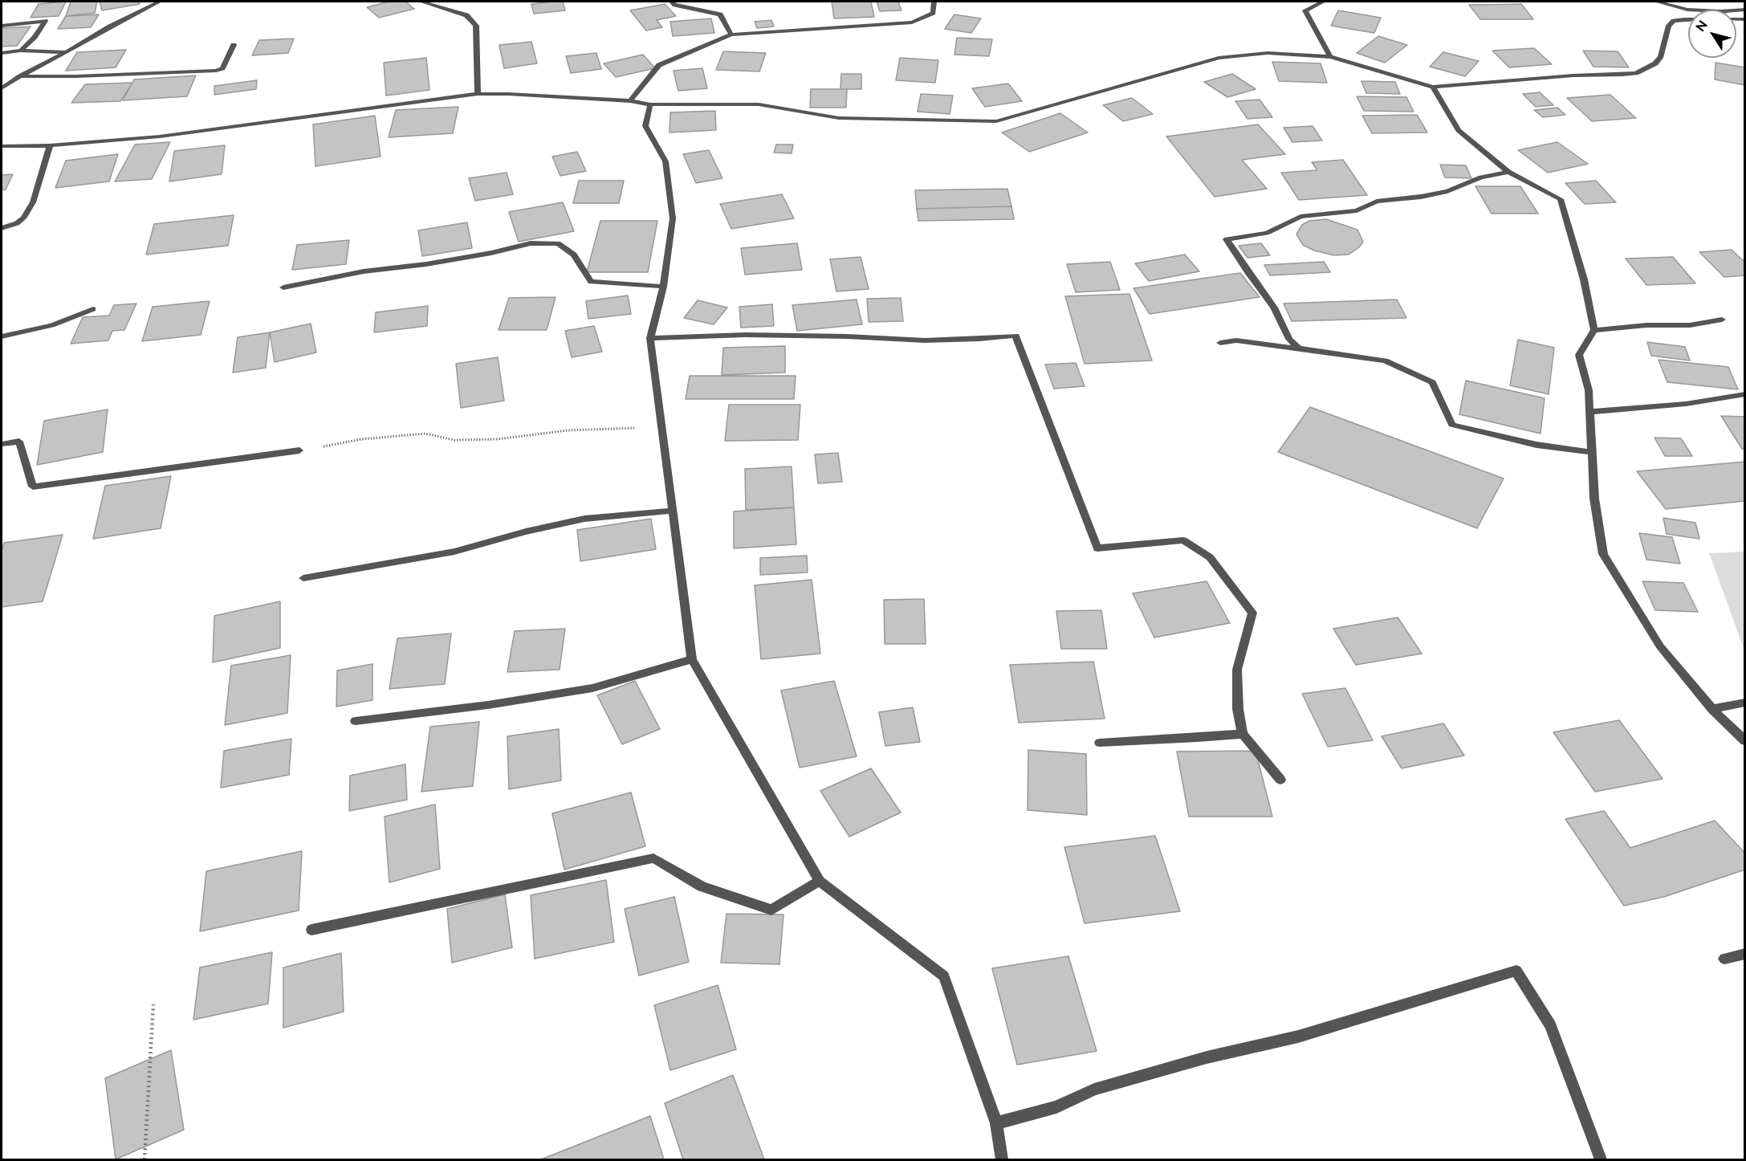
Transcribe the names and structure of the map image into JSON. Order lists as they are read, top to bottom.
{
  "north": "top left"
}
